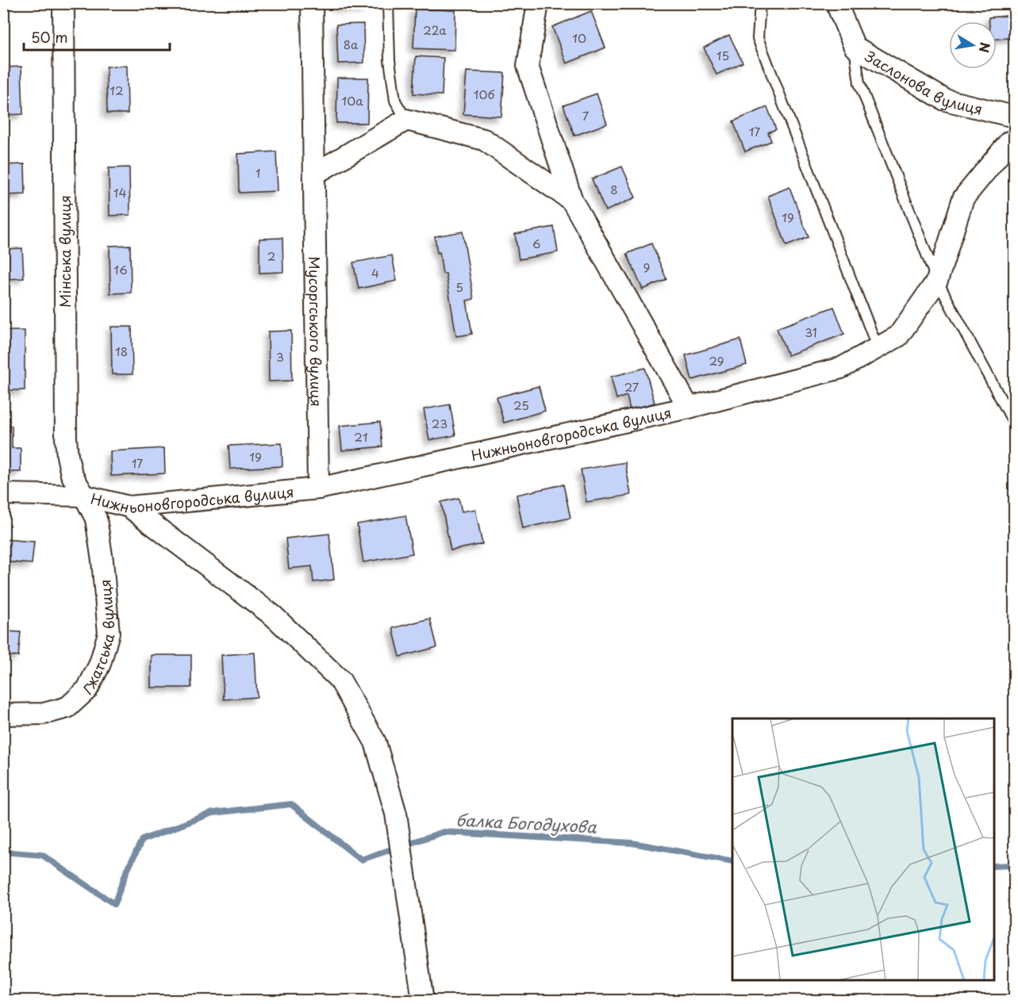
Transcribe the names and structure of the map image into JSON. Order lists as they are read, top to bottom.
{
  "streets": {
    "street": [
      "Заслонова вулиця",
      "Мінська вулиця",
      "Мусоргського вулиця",
      "Нижньоновгородська вулиця",
      "Гжатська вулиця"
    ]
  },
  "crossings": [
    ["Мінська вулиця", "Нижньоновгородська вулиця"],
    ["Мінська вулиця", "Гжатська вулиця"],
    ["Мусоргського вулиця", "Нижньоновгородська вулиця"],
    ["Нижньоновгородська вулиця", "Гжатська вулиця"]
  ],
  "water": ["балка Богодухова"],
  "house_numbers": [
    "22а",
    "10",
    "8а",
    "15",
    "12",
    "10б",
    "10а",
    "7",
    "17",
    "1",
    "8",
    "14",
    "19",
    "6",
    "2",
    "9",
    "16",
    "4",
    "5",
    "31",
    "18",
    "3",
    "29",
    "27",
    "25",
    "23",
    "21",
    "19",
    "17"
  ],
  "scale_bar": "50 m",
  "north": "right"
}
